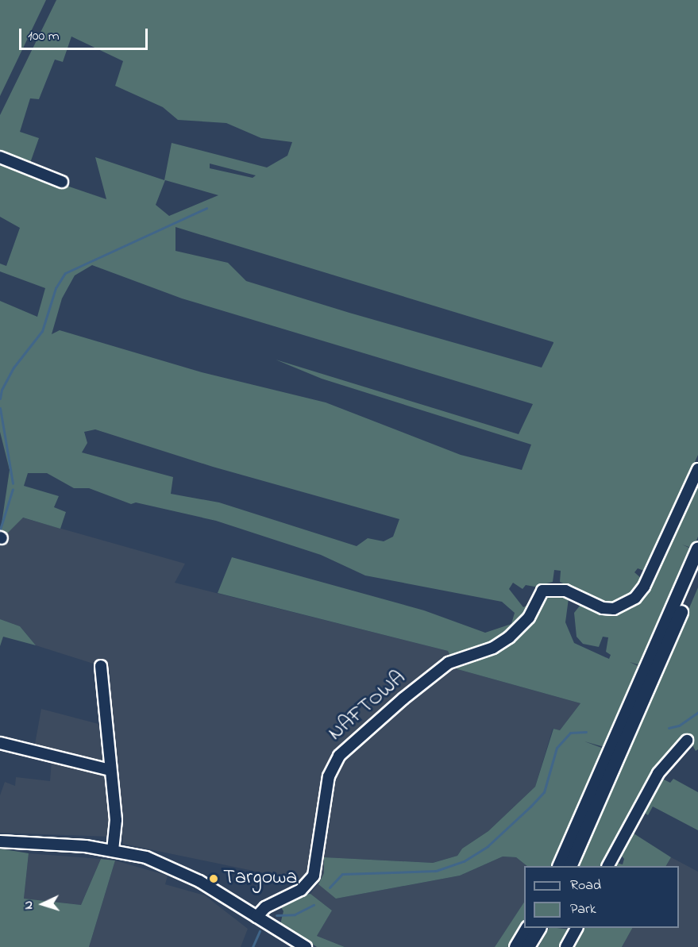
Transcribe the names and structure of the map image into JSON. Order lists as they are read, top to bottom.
{
  "streets": {
    "street": ["NAFTOWA"]
  },
  "places": ["Targowa"],
  "legend": ["Road", "Park"],
  "scale_bar": "100 m",
  "north": "left"
}
